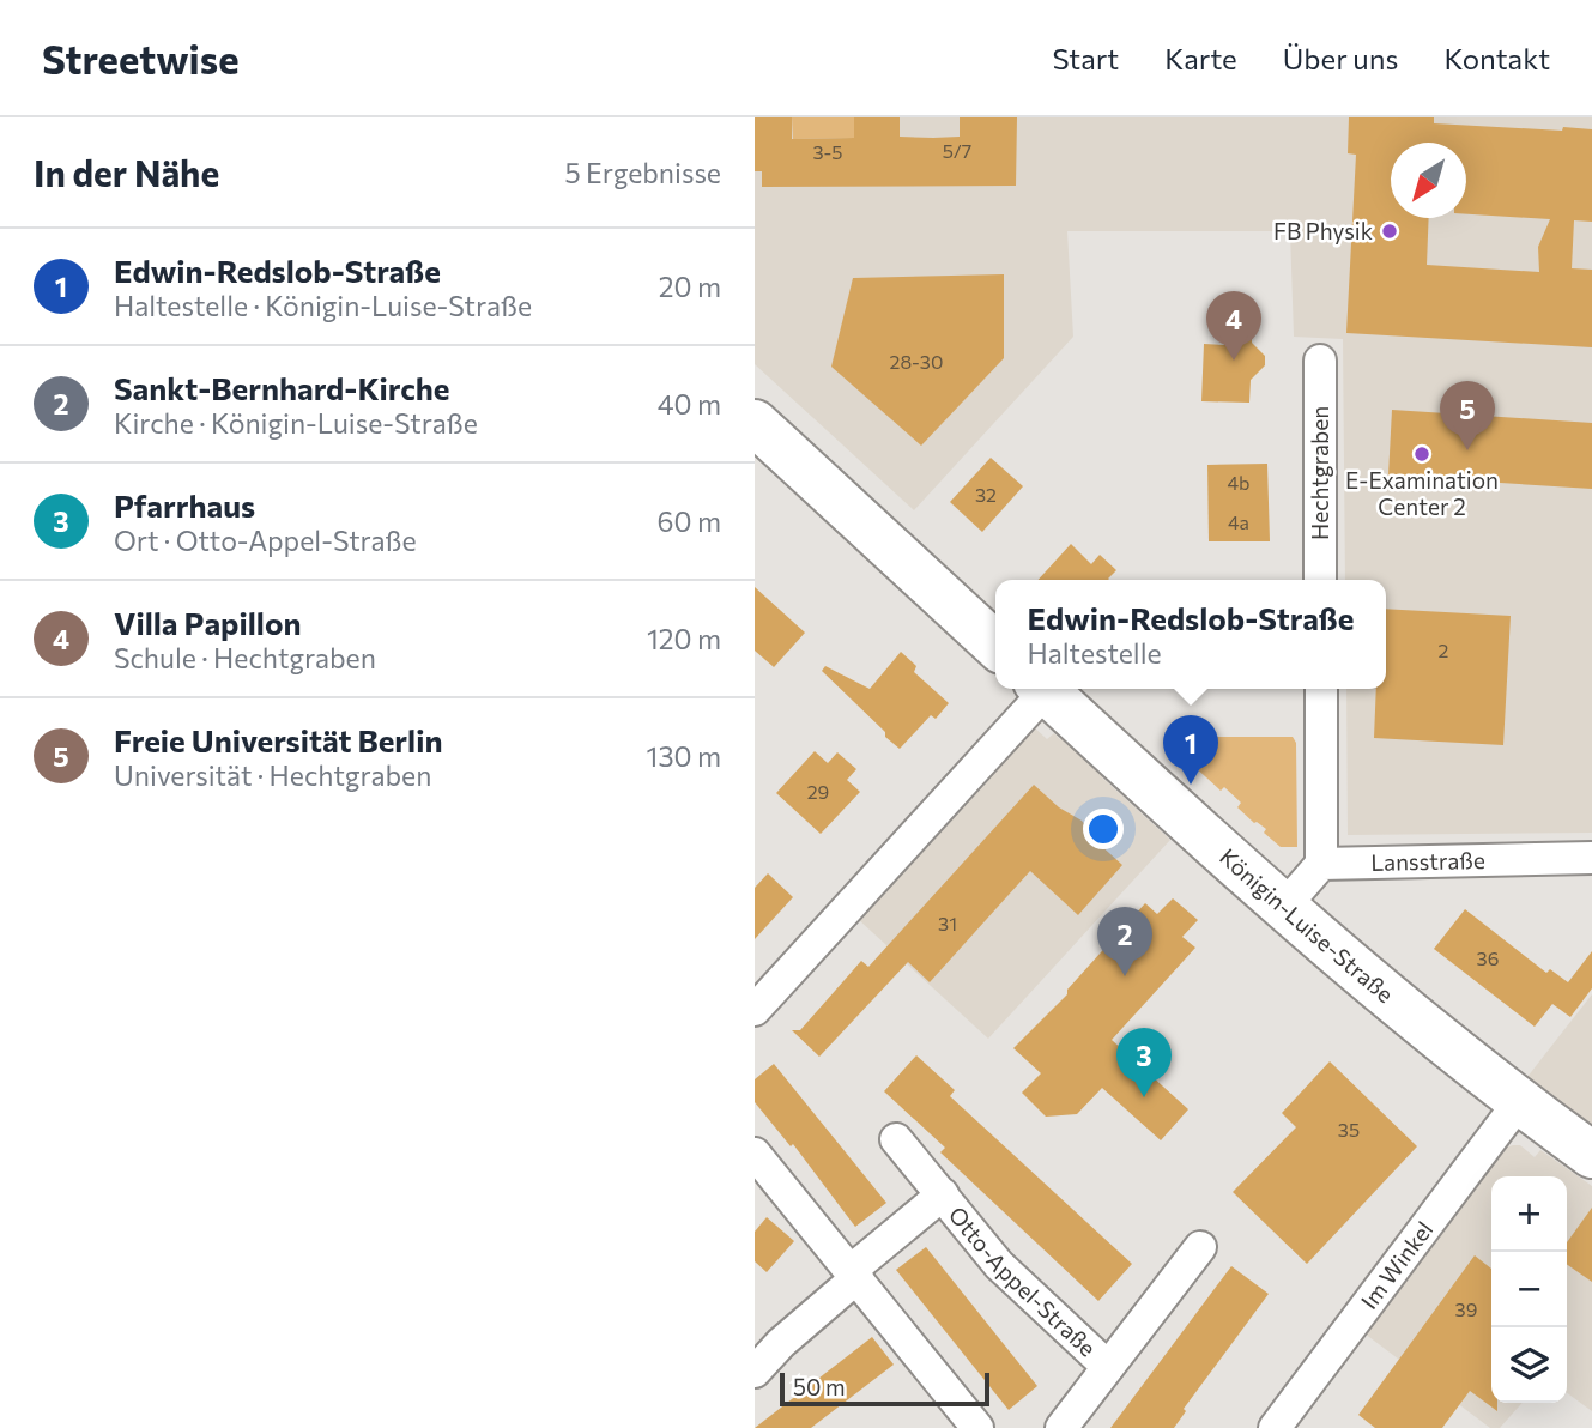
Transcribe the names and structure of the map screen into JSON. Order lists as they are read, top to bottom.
{
  "streets": {
    "main road": ["Königin-Luise-Straße"],
    "street": [
      "Hechtgraben",
      "Lansstraße",
      "Im Winkel",
      "Otto-Appel-Straße"
    ]
  },
  "crossings": [
    ["Königin-Luise-Straße", "Im Winkel"]
  ],
  "places": ["FB Physik", "E-Examination Center 2"],
  "house_numbers": [
    "5/7",
    "3-5",
    "28-30",
    "4b",
    "32",
    "4a",
    "2",
    "29",
    "31",
    "36",
    "35",
    "39"
  ],
  "scale_bar": "50 m",
  "north": "bottom left",
  "page": {
    "header": "Streetwise",
    "nav": [
      "Start",
      "Karte",
      "Über uns",
      "Kontakt"
    ],
    "heading": ["In der Nähe", "5 Ergebnisse"],
    "list": [
      {
        "mark": "1",
        "name": "Edwin-Redslob-Straße",
        "note": "Haltestelle · Königin-Luise-Straße",
        "value": "20 m"
      },
      {
        "mark": "2",
        "name": "Sankt-Bernhard-Kirche",
        "note": "Kirche · Königin-Luise-Straße",
        "value": "40 m"
      },
      {
        "mark": "3",
        "name": "Pfarrhaus",
        "note": "Ort · Otto-Appel-Straße",
        "value": "60 m"
      },
      {
        "mark": "4",
        "name": "Villa Papillon",
        "note": "Schule · Hechtgraben",
        "value": "120 m"
      },
      {
        "mark": "5",
        "name": "Freie Universität Berlin",
        "note": "Universität · Hechtgraben",
        "value": "130 m"
      }
    ],
    "pins": [
      "4",
      "5",
      "1",
      "2",
      "3"
    ],
    "popup": ["Edwin-Redslob-Straße", "Haltestelle"],
    "map_buttons": ["+", "−"],
    "scale": "50 m"
  }
}
